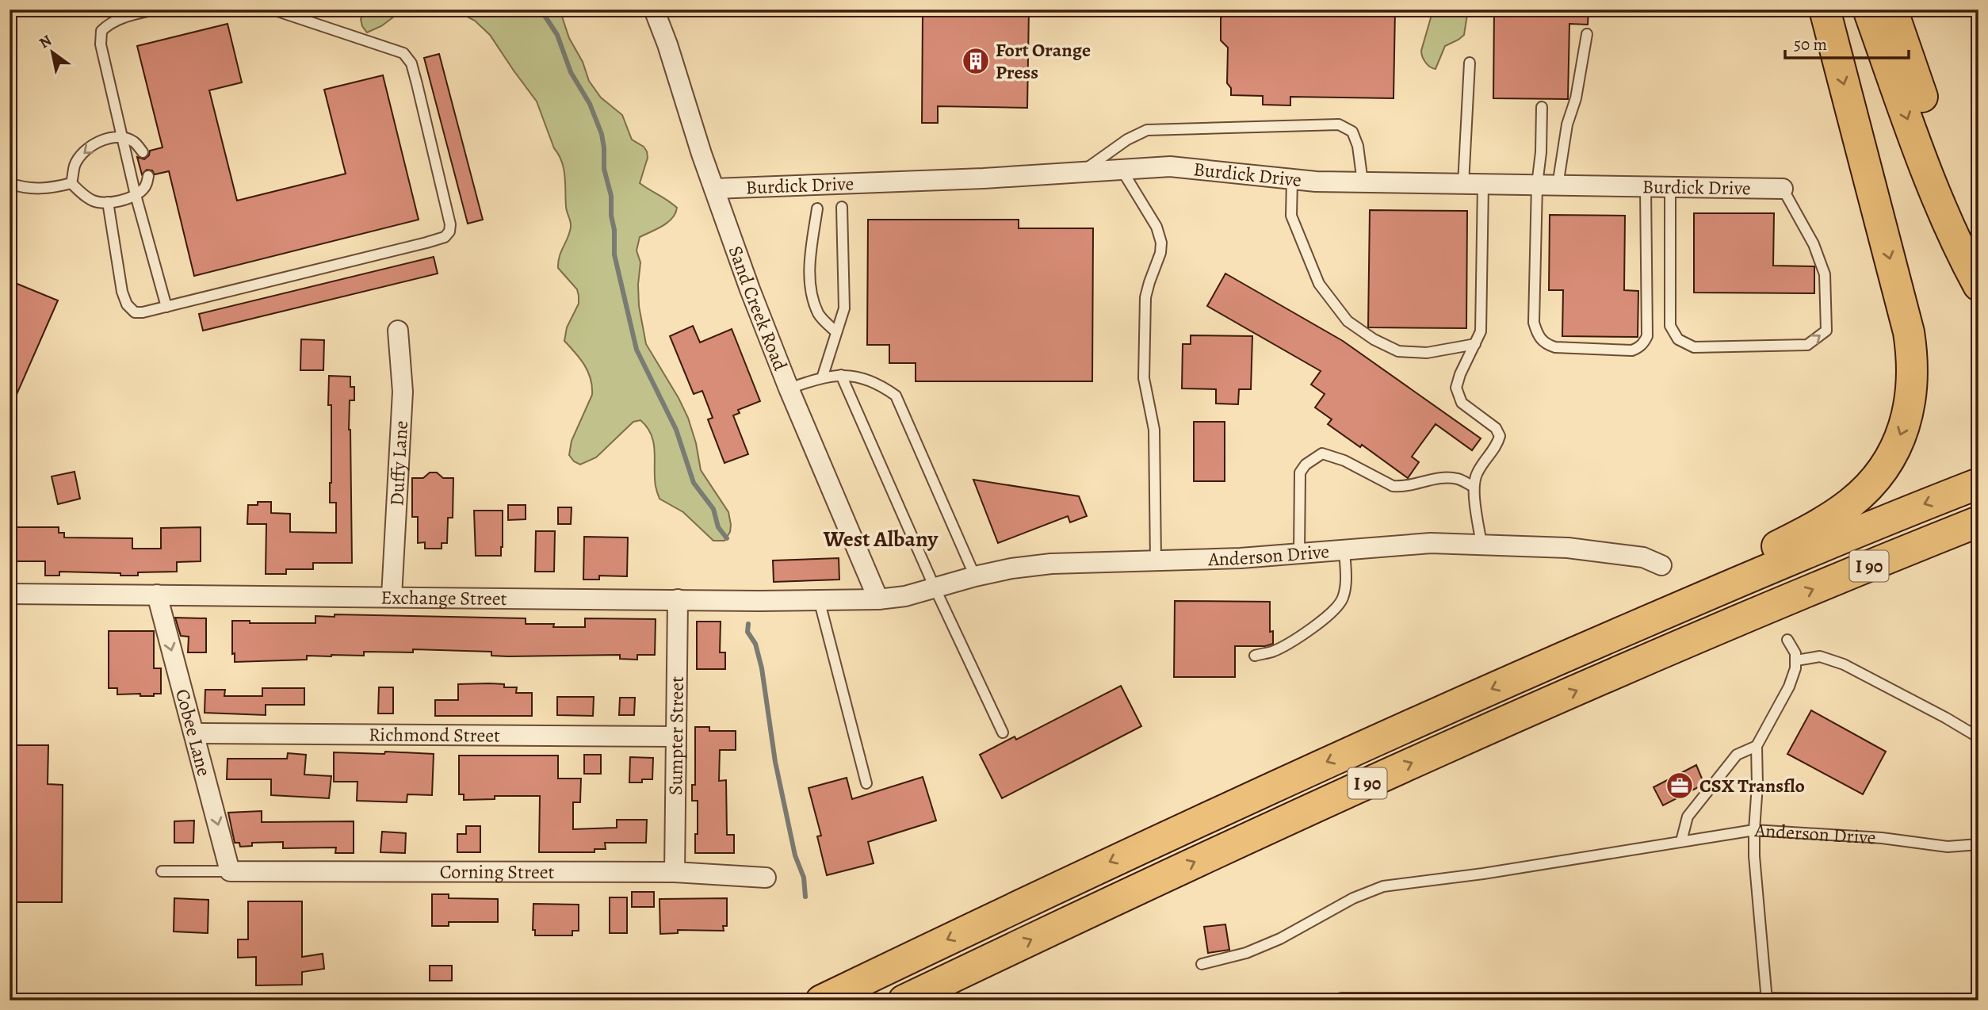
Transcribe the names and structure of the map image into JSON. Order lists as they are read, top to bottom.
{
  "streets": {
    "highway": ["I 90"],
    "street": [
      "Burdick Drive",
      "Sand Creek Road",
      "Duffy Lane",
      "Anderson Drive",
      "Exchange Street",
      "Cobee Lane",
      "Richmond Street",
      "Sumpter Street",
      "Corning Street"
    ]
  },
  "crossings": [
    ["Burdick Drive", "Sand Creek Road"],
    ["Sand Creek Road", "Anderson Drive"],
    ["Sand Creek Road", "Exchange Street"],
    ["Duffy Lane", "Exchange Street"],
    ["Anderson Drive", "Exchange Street"],
    ["Exchange Street", "Cobee Lane"],
    ["Exchange Street", "Sumpter Street"],
    ["Cobee Lane", "Richmond Street"],
    ["Cobee Lane", "Corning Street"],
    ["Richmond Street", "Sumpter Street"],
    ["Sumpter Street", "Corning Street"]
  ],
  "one_way": ["Cobee Lane"],
  "districts": ["West Albany"],
  "places": {
    "building": ["Fort Orange Press"],
    "office": ["CSX Transflo"]
  },
  "scale_bar": "50 m",
  "north": "top left"
}
